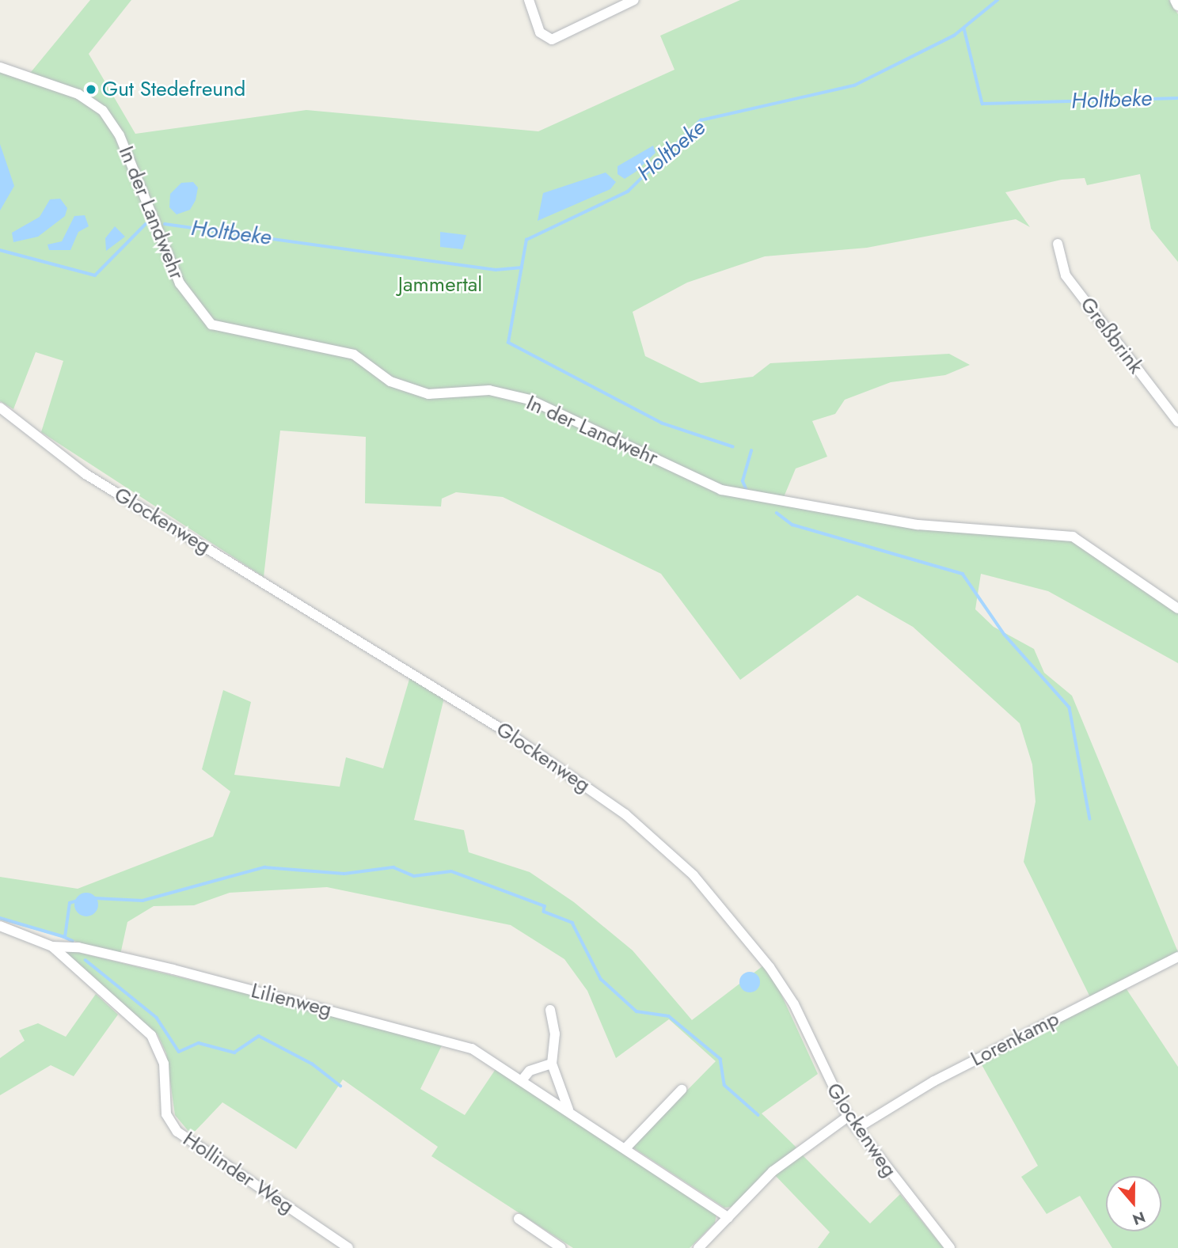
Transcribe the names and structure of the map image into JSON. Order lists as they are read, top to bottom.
{
  "streets": {
    "street": [
      "In der Landwehr",
      "Greßbrink",
      "Glockenweg",
      "Lilienweg",
      "Lorenkamp",
      "Hollinder Weg"
    ]
  },
  "crossings": [
    ["Glockenweg", "Lorenkamp"],
    ["Lilienweg", "Hollinder Weg"]
  ],
  "water": ["Holtbeke"],
  "parks": ["Jammertal"],
  "places": ["Gut Stedefreund"],
  "north": "bottom"
}
